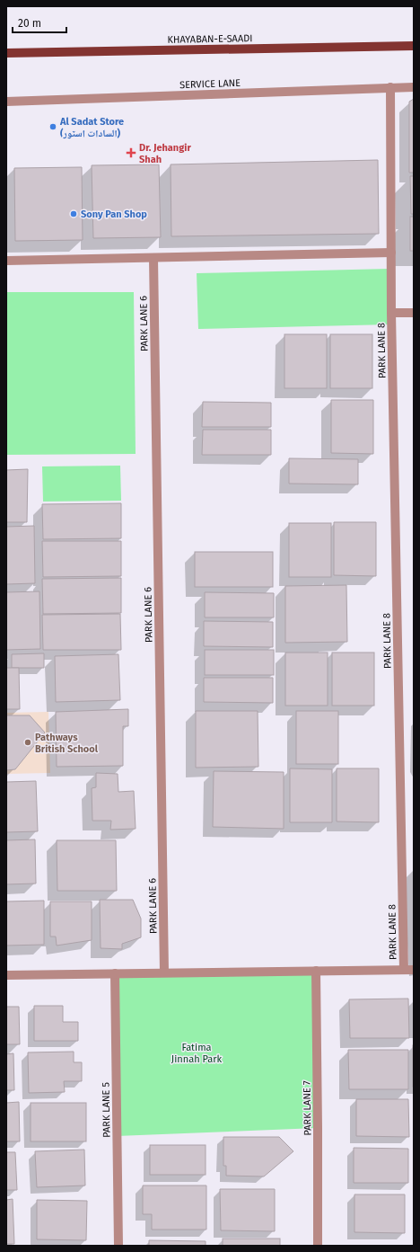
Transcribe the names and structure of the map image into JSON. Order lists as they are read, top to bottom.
{
  "streets": {
    "main road": ["KHAYABAN-E-SAADI"],
    "street": [
      "SERVICE LANE",
      "PARK LANE 6",
      "PARK LANE 8",
      "PARK LANE 7",
      "PARK LANE 5"
    ]
  },
  "parks": ["Fatima Jinnah Park"],
  "places": {
    "other": ["Al Sadat Store (السادات اسٽور)", "Sony Pan Shop", "Pathways British School"],
    "health": ["Dr. Jehangir Shah"]
  },
  "scale_bar": "20 m"
}
